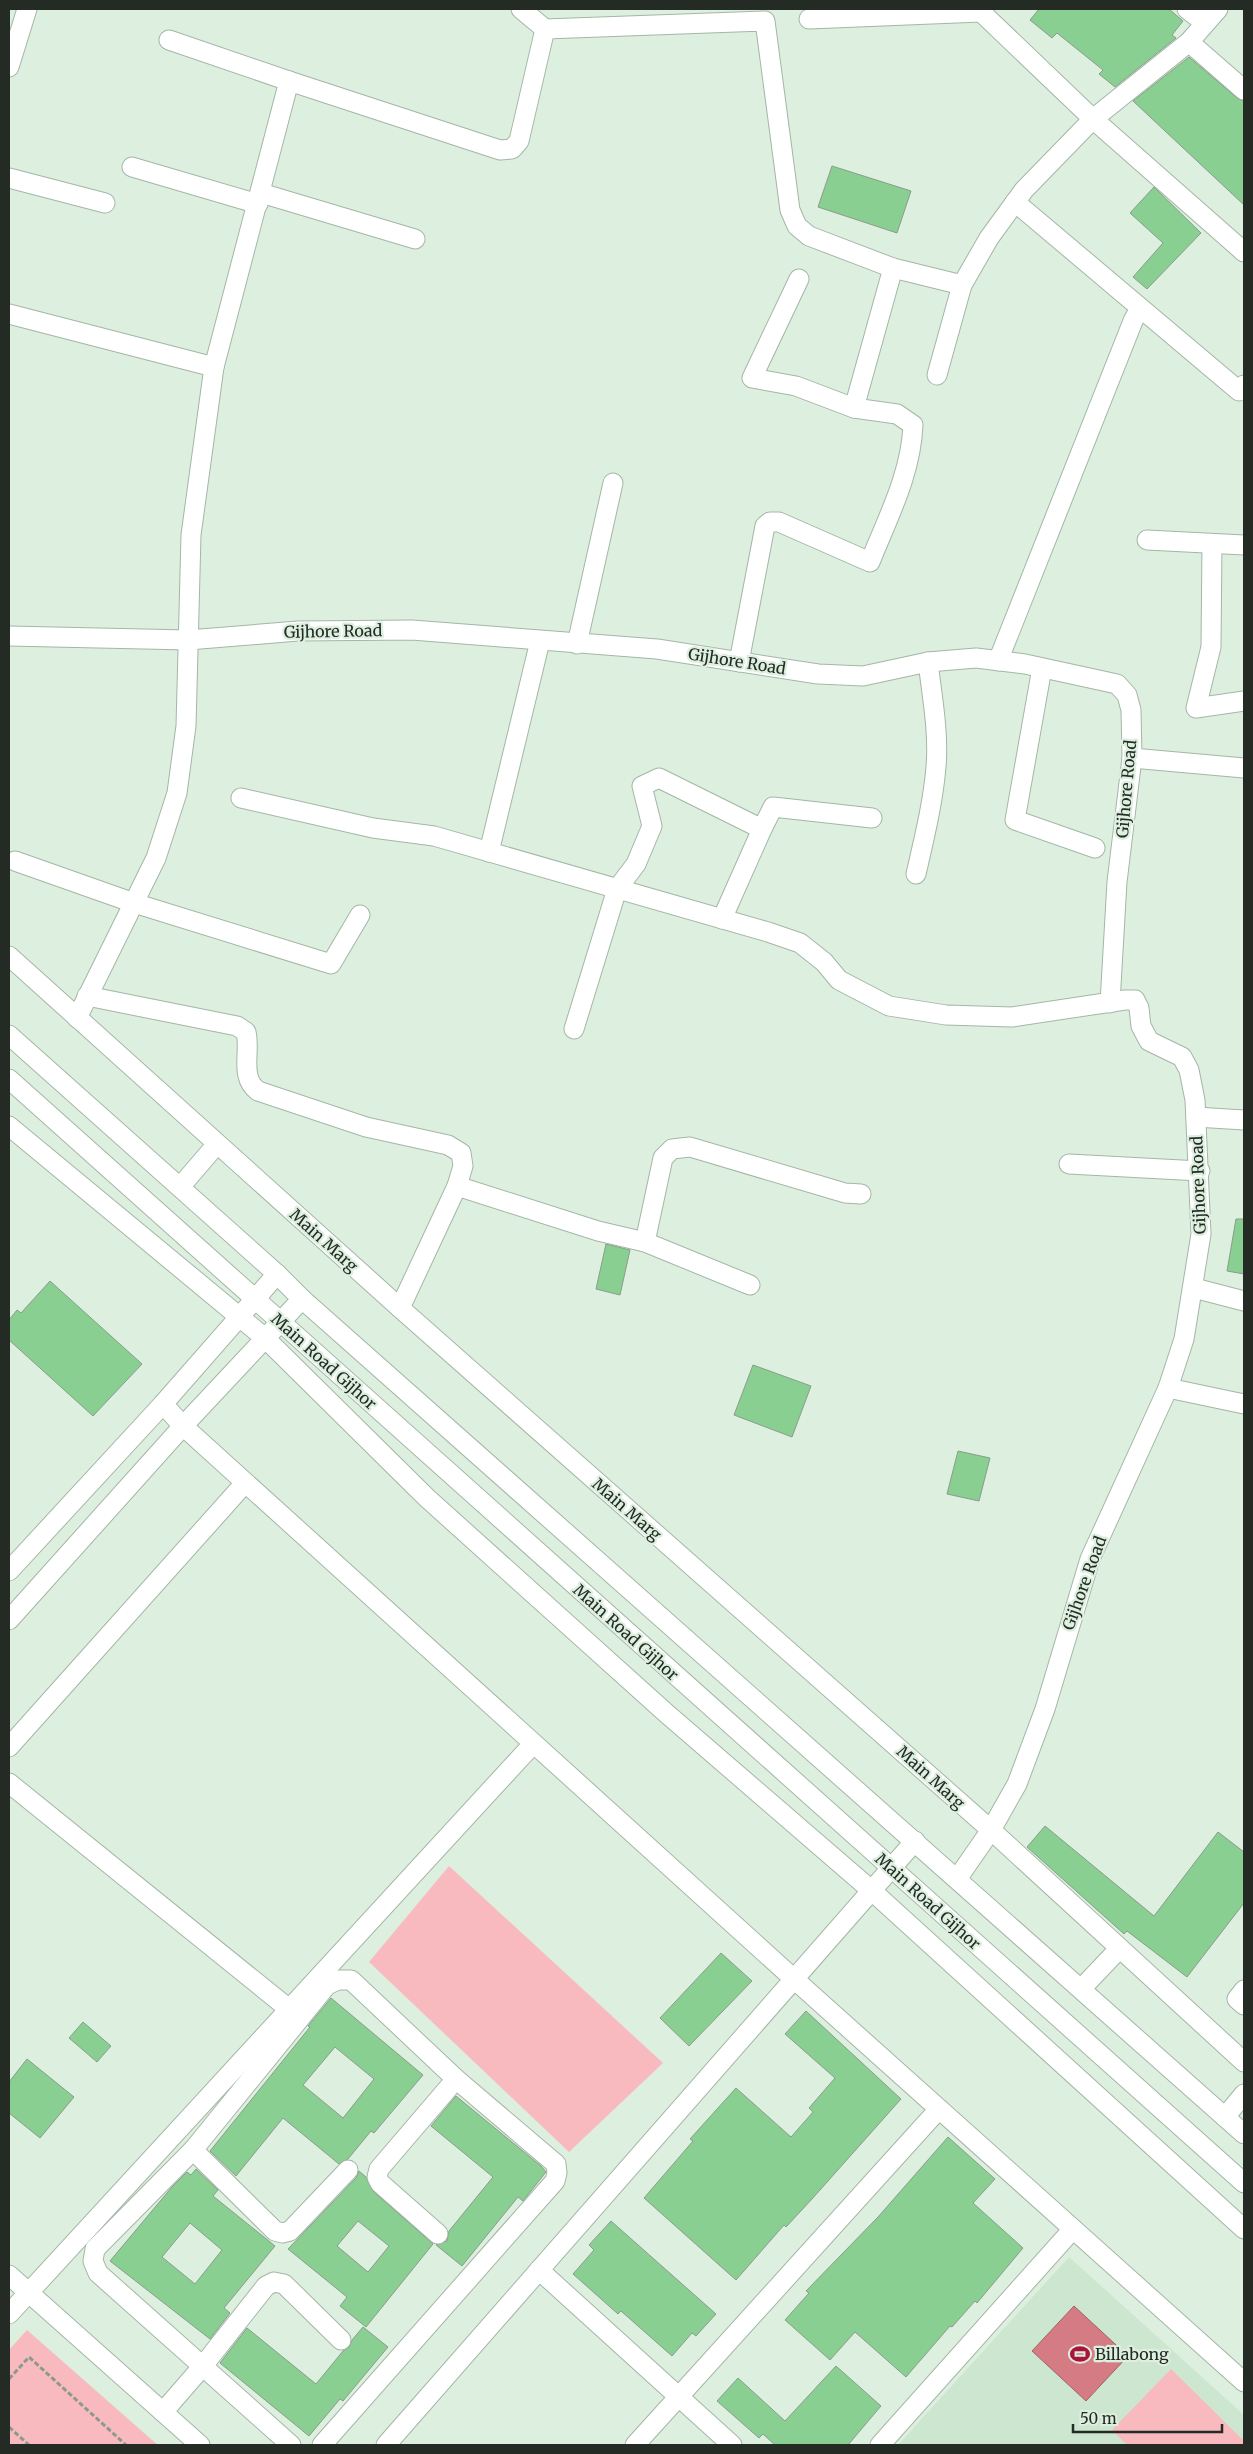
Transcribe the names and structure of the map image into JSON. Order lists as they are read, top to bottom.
{
  "streets": {
    "street": ["Gijhore Road", "Main Marg", "Main Road Gijhor"]
  },
  "crossings": [
    ["Gijhore Road", "Main Marg"],
    ["Gijhore Road", "Main Road Gijhor"]
  ],
  "places": {
    "sports": ["Billabong"]
  },
  "scale_bar": "50 m"
}
